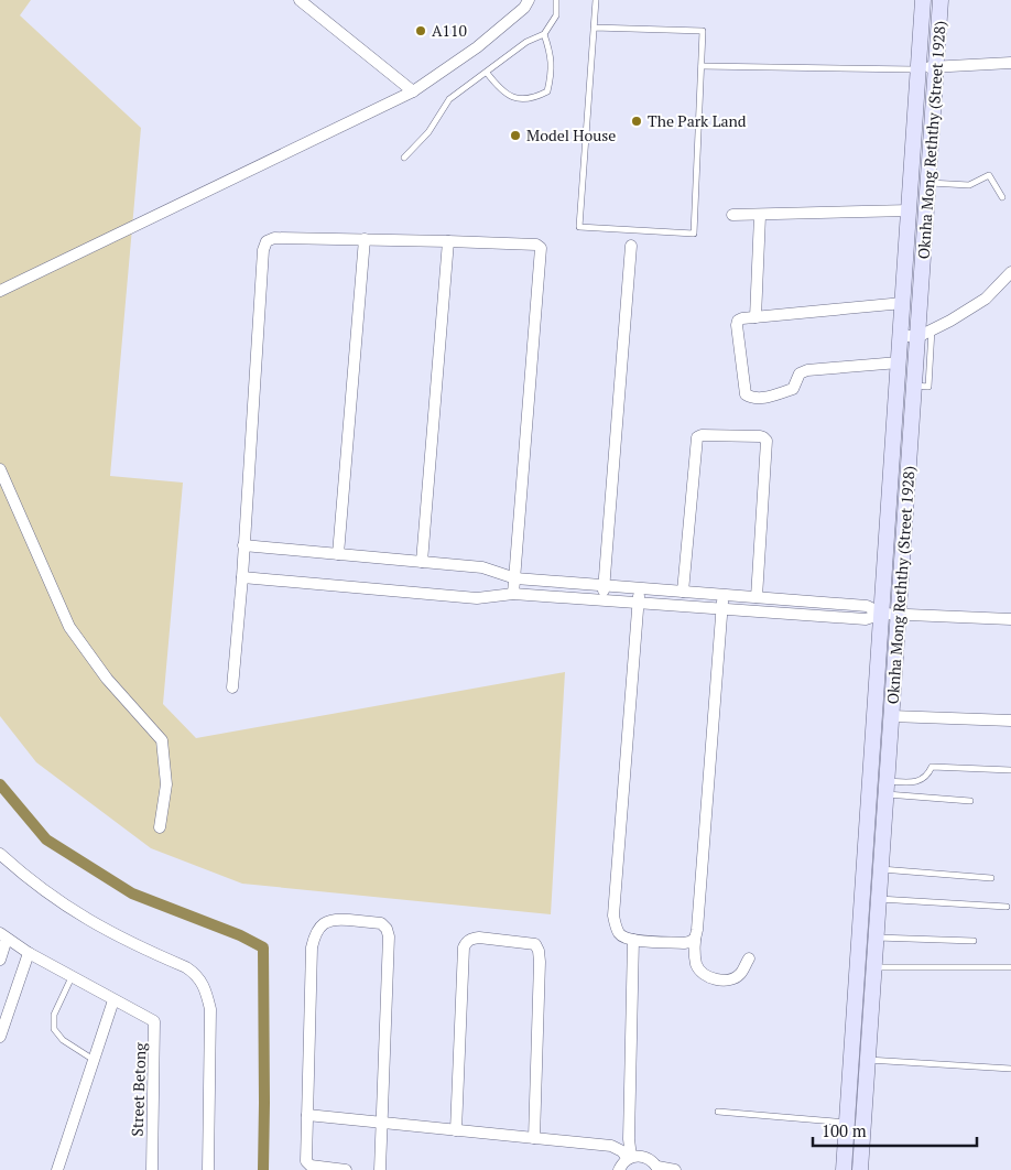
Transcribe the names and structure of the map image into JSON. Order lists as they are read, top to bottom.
{
  "streets": {
    "main road": ["Oknha Mong Reththy (Street 1928)"],
    "street": ["Street Betong"]
  },
  "places": ["A110", "The Park Land", "Model House"],
  "scale_bar": "100 m"
}
